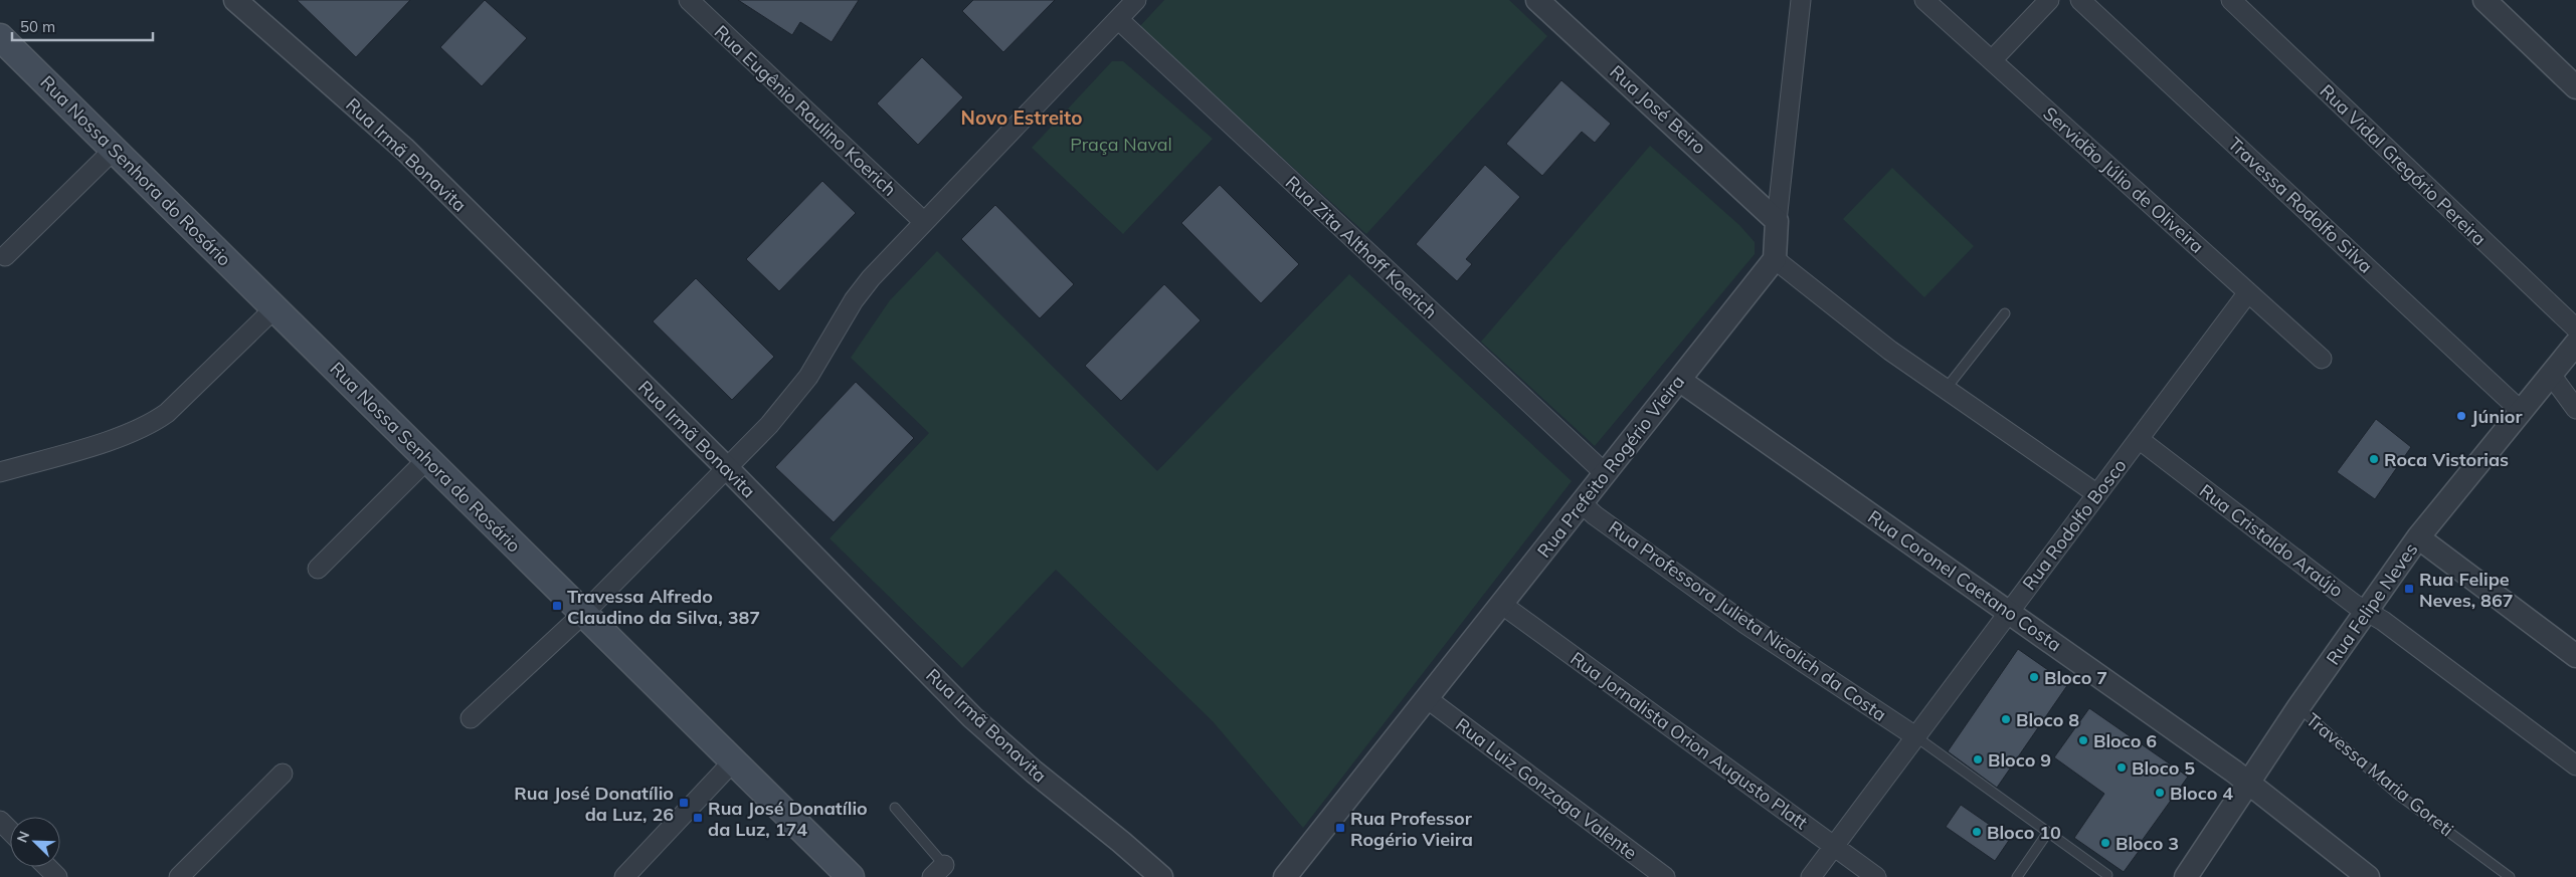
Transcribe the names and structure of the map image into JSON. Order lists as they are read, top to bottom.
{
  "streets": {
    "main road": ["Rua Nossa Senhora do Rosário"],
    "street": [
      "Rua José Beiro",
      "Rua Eugênio Raulino Koerich",
      "Rua Irmã Bonavita",
      "Rua Vidal Gregório Pereira",
      "Servidão Júlio de Oliveira",
      "Travessa Rodolfo Silva",
      "Rua Zita Althoff Koerich",
      "Rua Prefeito Rogério Vieira",
      "Rua Rodolfo Bosco",
      "Rua Cristaldo Araújo",
      "Rua Coronel Caetano Costa",
      "Rua Felipe Neves",
      "Rua Professora Julieta Nicolich da Costa",
      "Rua Jornalista Orion Augusto Platt",
      "Rua Luiz Gonzaga Valente"
    ],
    "lane": ["Travessa Maria Goreti"]
  },
  "crossings": [
    ["Servidão Júlio de Oliveira", "Rua Rodolfo Bosco"],
    ["Travessa Rodolfo Silva", "Rua Felipe Neves"],
    ["Rua Zita Althoff Koerich", "Rua Prefeito Rogério Vieira"],
    ["Rua Prefeito Rogério Vieira", "Rua Coronel Caetano Costa"],
    ["Rua Prefeito Rogério Vieira", "Rua Professora Julieta Nicolich da Costa"],
    ["Rua Prefeito Rogério Vieira", "Rua Jornalista Orion Augusto Platt"],
    ["Rua Prefeito Rogério Vieira", "Rua Luiz Gonzaga Valente"],
    ["Rua Rodolfo Bosco", "Rua Cristaldo Araújo"],
    ["Rua Rodolfo Bosco", "Rua Coronel Caetano Costa"],
    ["Rua Rodolfo Bosco", "Rua Professora Julieta Nicolich da Costa"],
    ["Rua Rodolfo Bosco", "Rua Jornalista Orion Augusto Platt"],
    ["Rua Cristaldo Araújo", "Rua Felipe Neves"],
    ["Rua Coronel Caetano Costa", "Rua Felipe Neves"],
    ["Rua Felipe Neves", "Travessa Maria Goreti"]
  ],
  "districts": ["Novo Estreito"],
  "parks": ["Praça Naval"],
  "places": {
    "other": [
      "Júnior",
      "Roca Vistorias",
      "Bloco 7",
      "Bloco 8",
      "Bloco 6",
      "Bloco 9",
      "Bloco 5",
      "Bloco 4",
      "Bloco 10",
      "Bloco 3"
    ],
    "transit": [
      "Rua Felipe Neves, 867",
      "Travessa Alfredo Claudino da Silva, 387",
      "Rua José Donatílio da Luz, 26",
      "Rua José Donatílio da Luz, 174",
      "Rua Professor Rogério Vieira"
    ]
  },
  "scale_bar": "50 m",
  "north": "top left"
}
